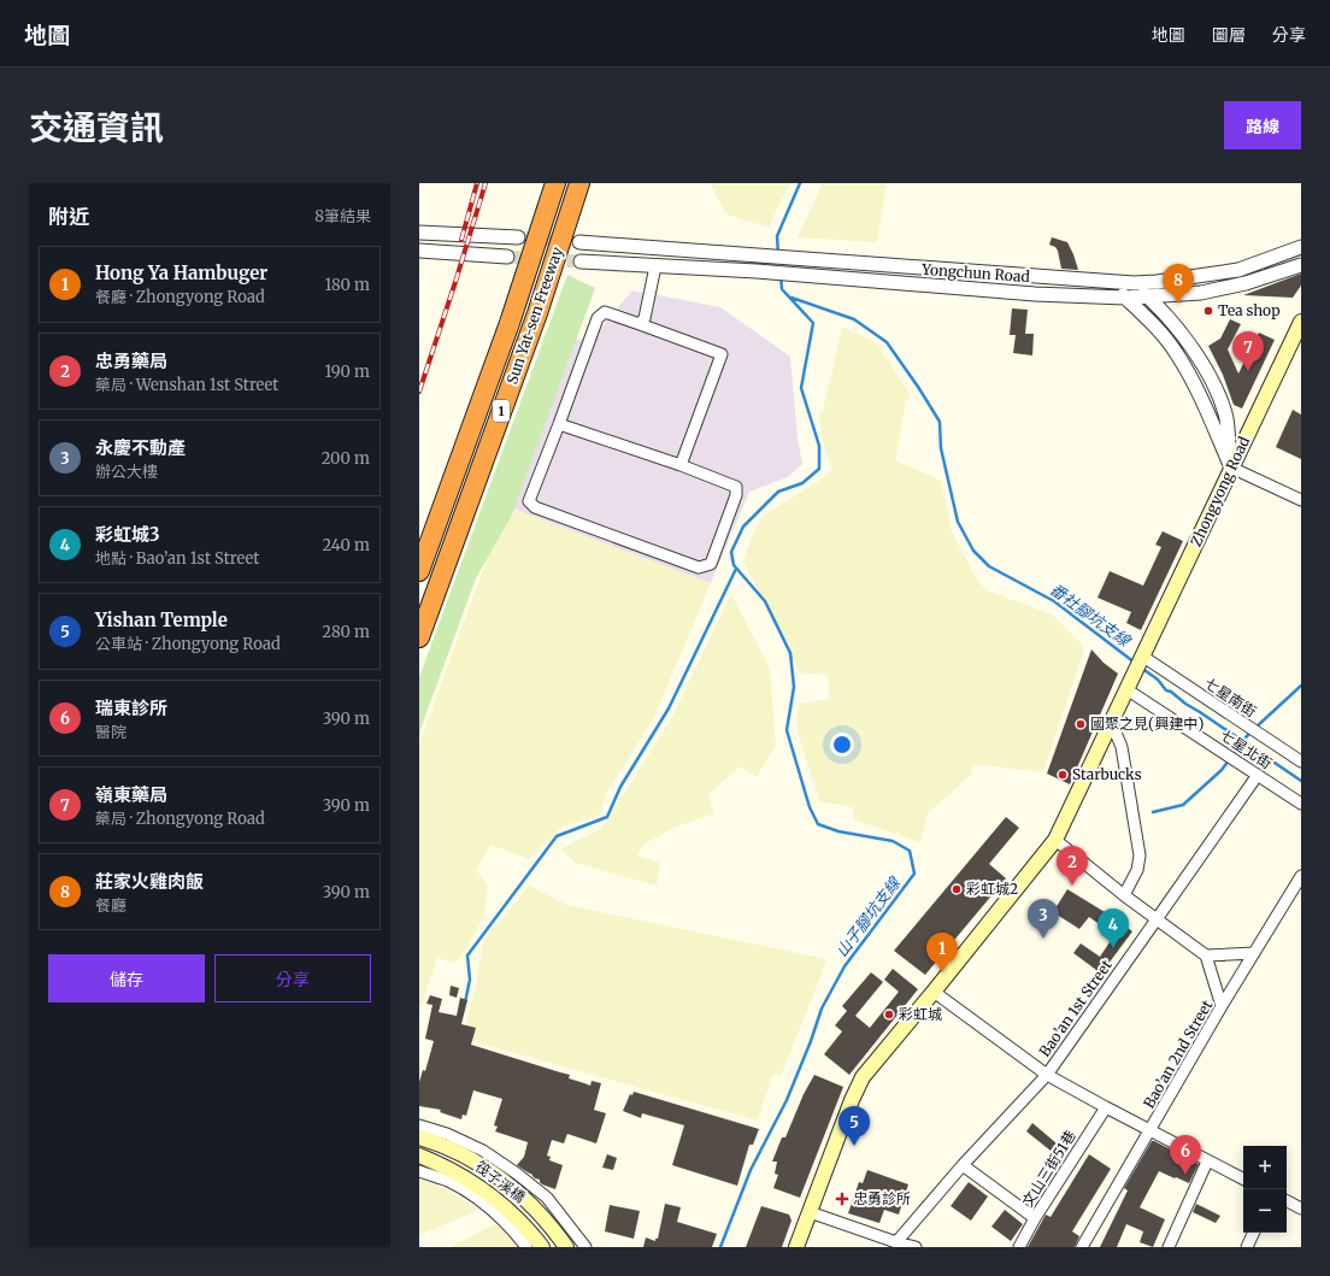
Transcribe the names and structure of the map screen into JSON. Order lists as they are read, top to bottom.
{
  "streets": {
    "highway": ["Sun Yat-sen Freeway", "1"],
    "main road": ["Zhongyong Road", "筏子溪橋"],
    "street": [
      "Yongchun Road",
      "七星南街",
      "七星北街",
      "Bao’an 1st Street",
      "Bao’an 2nd Street",
      "文山三街51巷"
    ]
  },
  "crossings": [
    ["Zhongyong Road", "七星南街"],
    ["Zhongyong Road", "七星北街"],
    ["七星北街", "Bao’an 1st Street"]
  ],
  "water": ["番社腳坑支線", "山子腳坑支線"],
  "places": {
    "other": [
      "Tea shop",
      "國聚之見(興建中)",
      "Starbucks",
      "彩虹城2",
      "彩虹城"
    ],
    "health": ["忠勇診所"]
  },
  "page": {
    "header": "地圖",
    "nav": ["地圖", "圖層", "分享"],
    "title": "交通資訊",
    "buttons": [
      "路線",
      ["儲存", "分享"]
    ],
    "heading": ["附近", "8筆結果"],
    "list": [
      {
        "mark": "1",
        "name": "Hong Ya Hambuger",
        "note": "餐廳 · Zhongyong Road",
        "value": "180 m"
      },
      {
        "mark": "2",
        "name": "忠勇藥局",
        "note": "藥局 · Wenshan 1st Street",
        "value": "190 m"
      },
      {
        "mark": "3",
        "name": "永慶不動產",
        "note": "辦公大樓",
        "value": "200 m"
      },
      {
        "mark": "4",
        "name": "彩虹城3",
        "note": "地點 · Bao’an 1st Street",
        "value": "240 m"
      },
      {
        "mark": "5",
        "name": "Yishan Temple",
        "note": "公車站 · Zhongyong Road",
        "value": "280 m"
      },
      {
        "mark": "6",
        "name": "瑞東診所",
        "note": "醫院",
        "value": "390 m"
      },
      {
        "mark": "7",
        "name": "嶺東藥局",
        "note": "藥局 · Zhongyong Road",
        "value": "390 m"
      },
      {
        "mark": "8",
        "name": "莊家火雞肉飯",
        "note": "餐廳",
        "value": "390 m"
      }
    ],
    "pins": [
      "8",
      "7",
      "2",
      "3",
      "4",
      "1",
      "5",
      "6"
    ],
    "map_buttons": ["+", "−"]
  }
}
